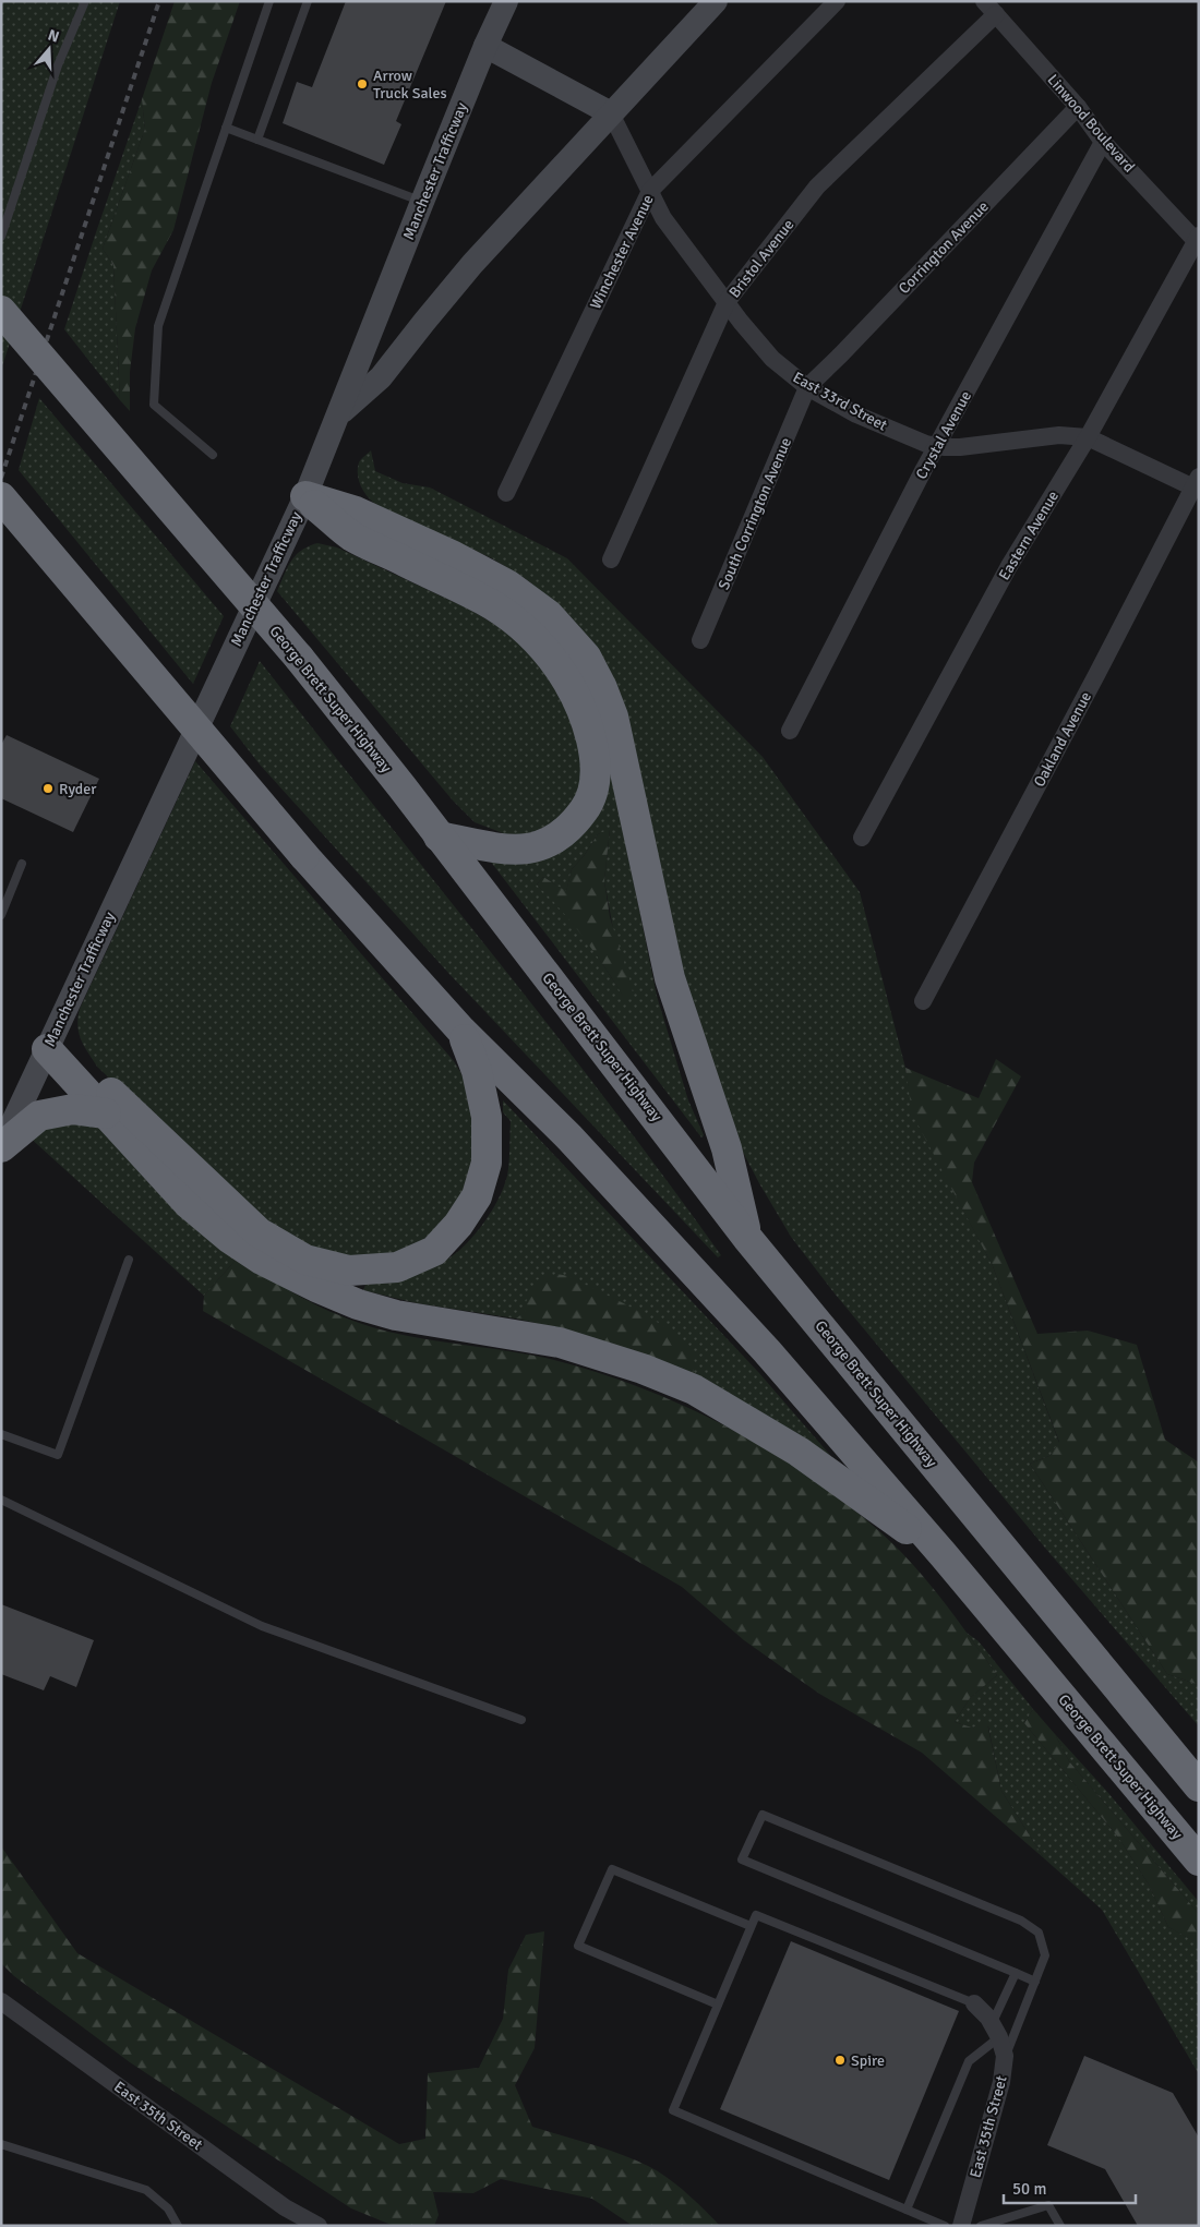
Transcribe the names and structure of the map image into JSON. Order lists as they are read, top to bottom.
{
  "streets": {
    "highway": ["George Brett Super Highway"],
    "main road": ["Manchester Trafficway"],
    "street": [
      "Linwood Boulevard",
      "Corrington Avenue",
      "Winchester Avenue",
      "Bristol Avenue",
      "East 33rd Street",
      "Crystal Avenue",
      "South Corrington Avenue",
      "Eastern Avenue",
      "Oakland Avenue",
      "East 35th Street"
    ]
  },
  "crossings": [
    ["Linwood Boulevard", "Corrington Avenue"],
    ["Linwood Boulevard", "Bristol Avenue"],
    ["Linwood Boulevard", "Crystal Avenue"],
    ["Linwood Boulevard", "Eastern Avenue"],
    ["Corrington Avenue", "East 33rd Street"],
    ["Corrington Avenue", "South Corrington Avenue"],
    ["Winchester Avenue", "East 33rd Street"],
    ["Bristol Avenue", "East 33rd Street"],
    ["East 33rd Street", "Crystal Avenue"],
    ["East 33rd Street", "South Corrington Avenue"],
    ["East 33rd Street", "Eastern Avenue"],
    ["East 33rd Street", "Oakland Avenue"]
  ],
  "places": ["Arrow Truck Sales", "Ryder", "Spire"],
  "scale_bar": "50 m",
  "north": "top"
}
